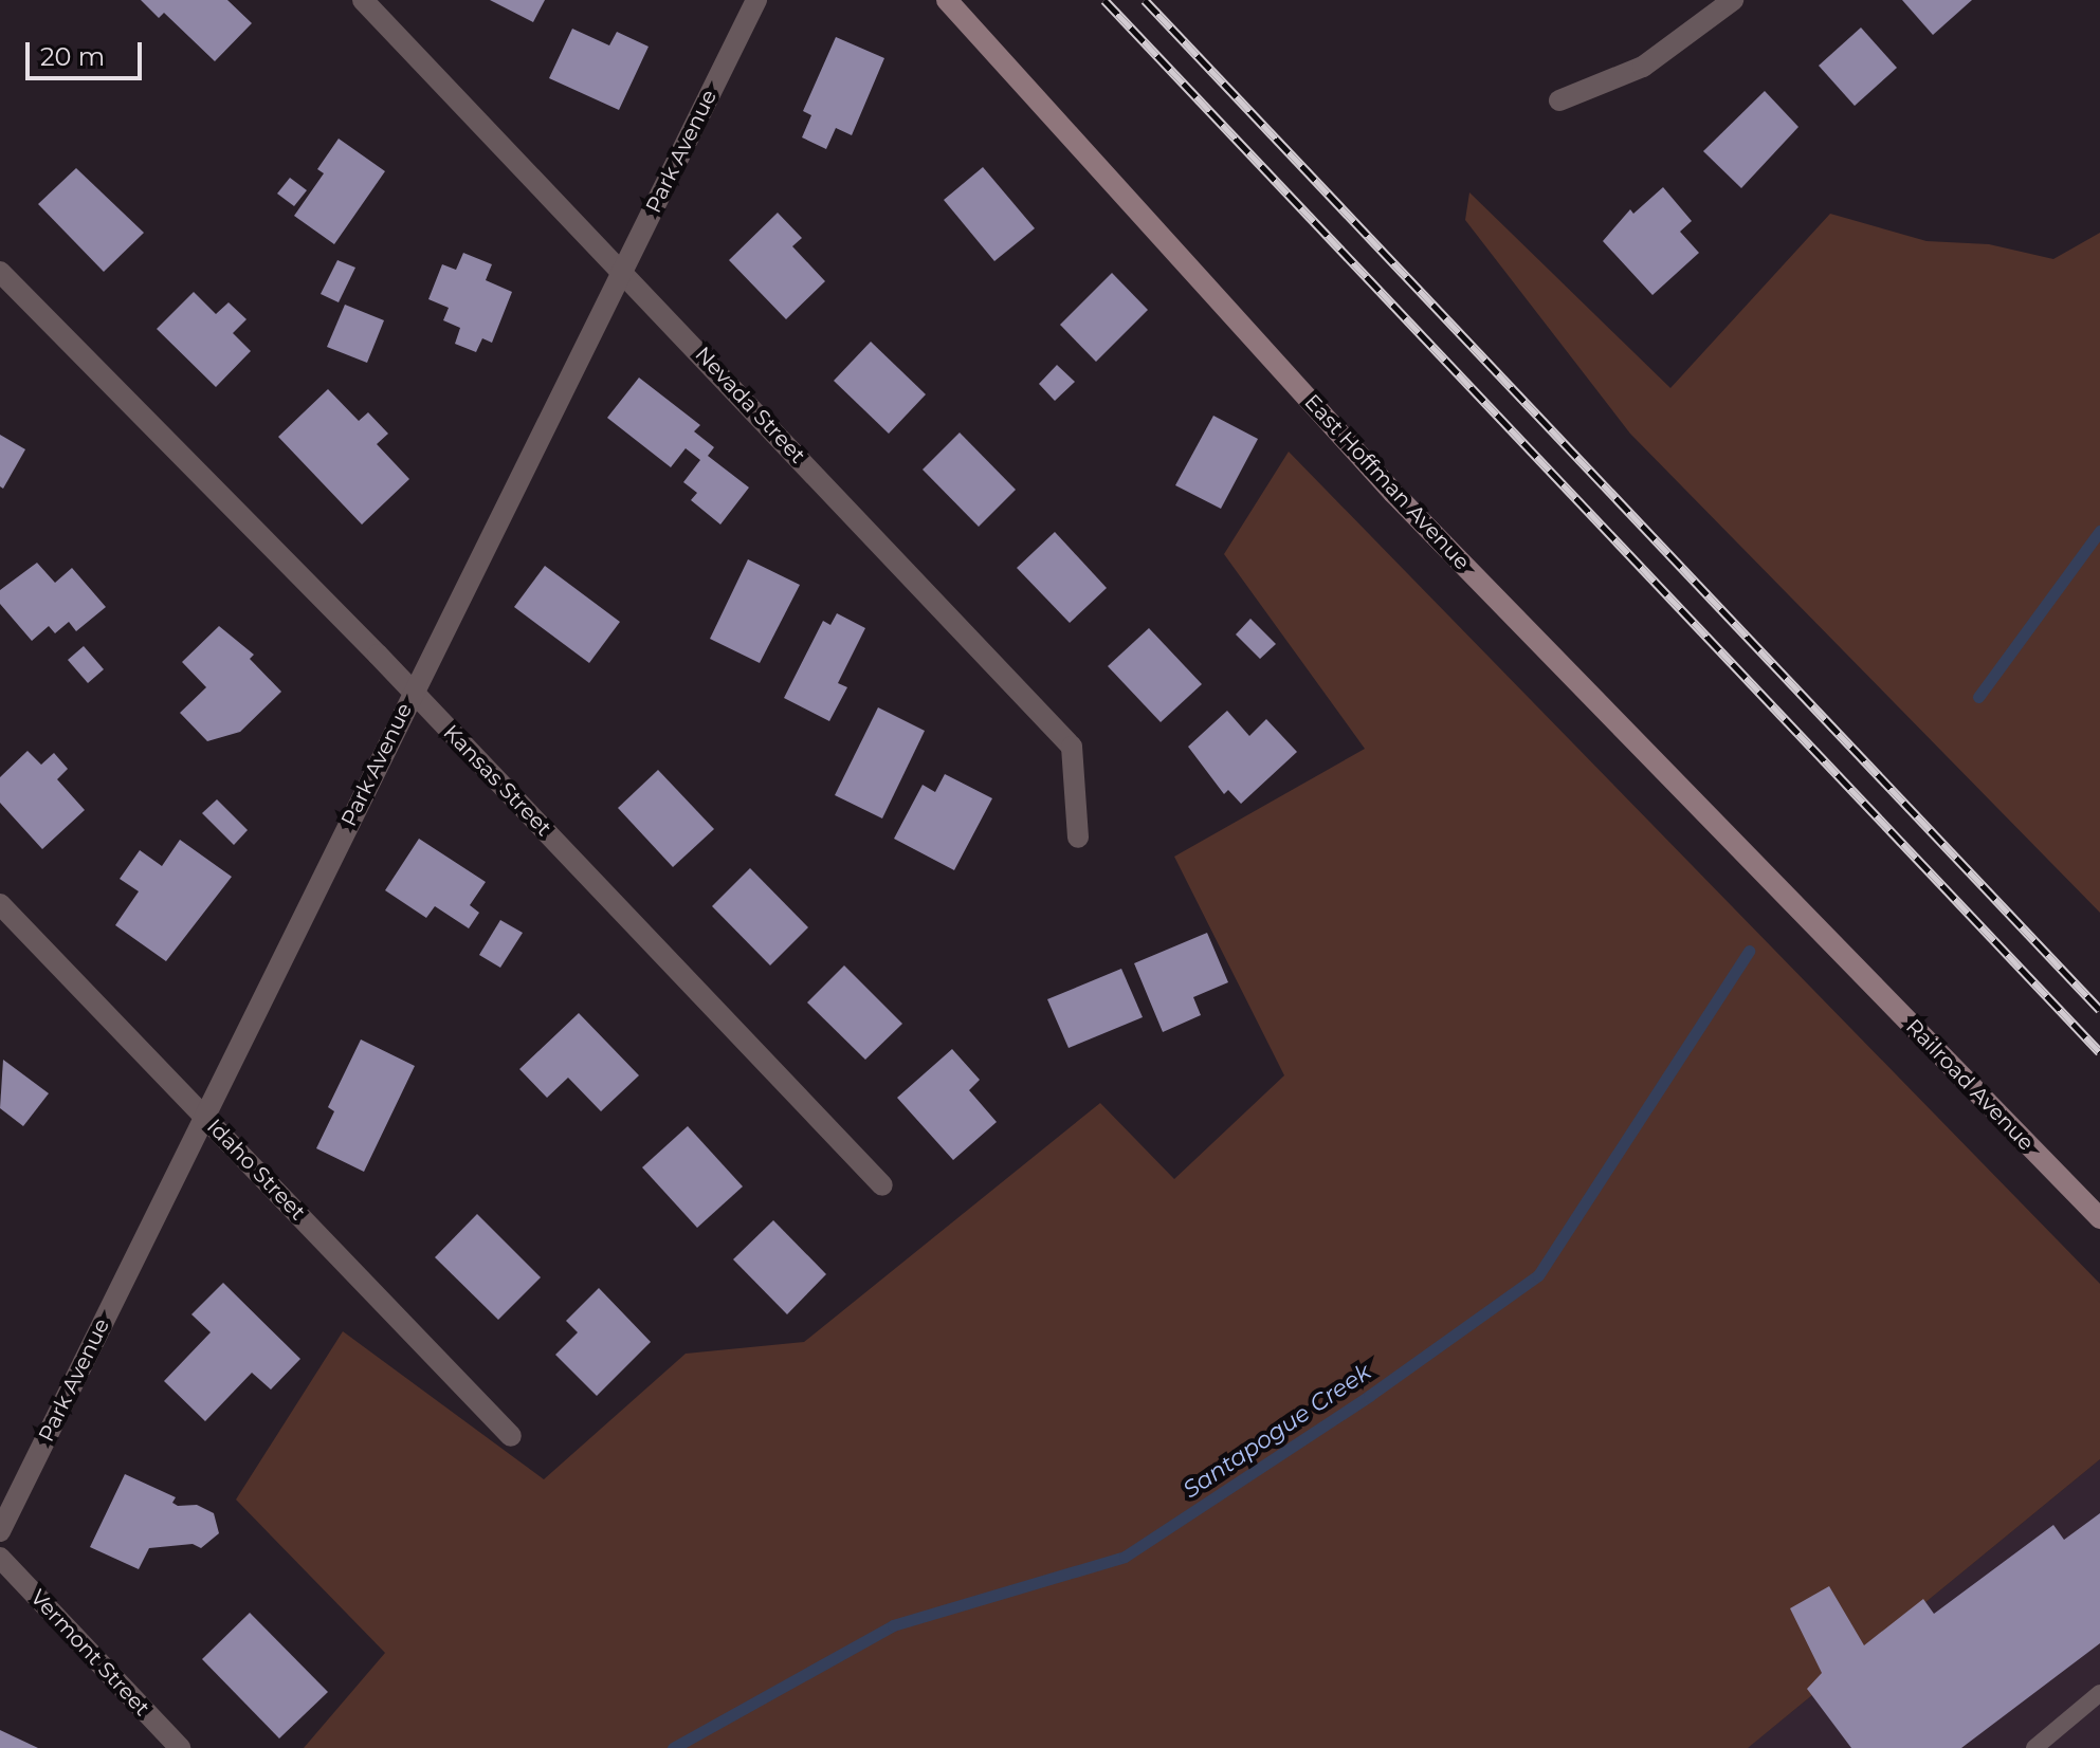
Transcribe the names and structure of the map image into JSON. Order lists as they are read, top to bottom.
{
  "streets": {
    "main road": ["East Hoffman Avenue", "Railroad Avenue"],
    "street": [
      "Park Avenue",
      "Nevada Street",
      "Kansas Street",
      "Idaho Street",
      "Vermont Street"
    ]
  },
  "crossings": [
    ["Park Avenue", "Nevada Street"],
    ["Park Avenue", "Kansas Street"],
    ["Park Avenue", "Idaho Street"],
    ["East Hoffman Avenue", "Railroad Avenue"]
  ],
  "water": ["Santapogue Creek"],
  "scale_bar": "20 m"
}
